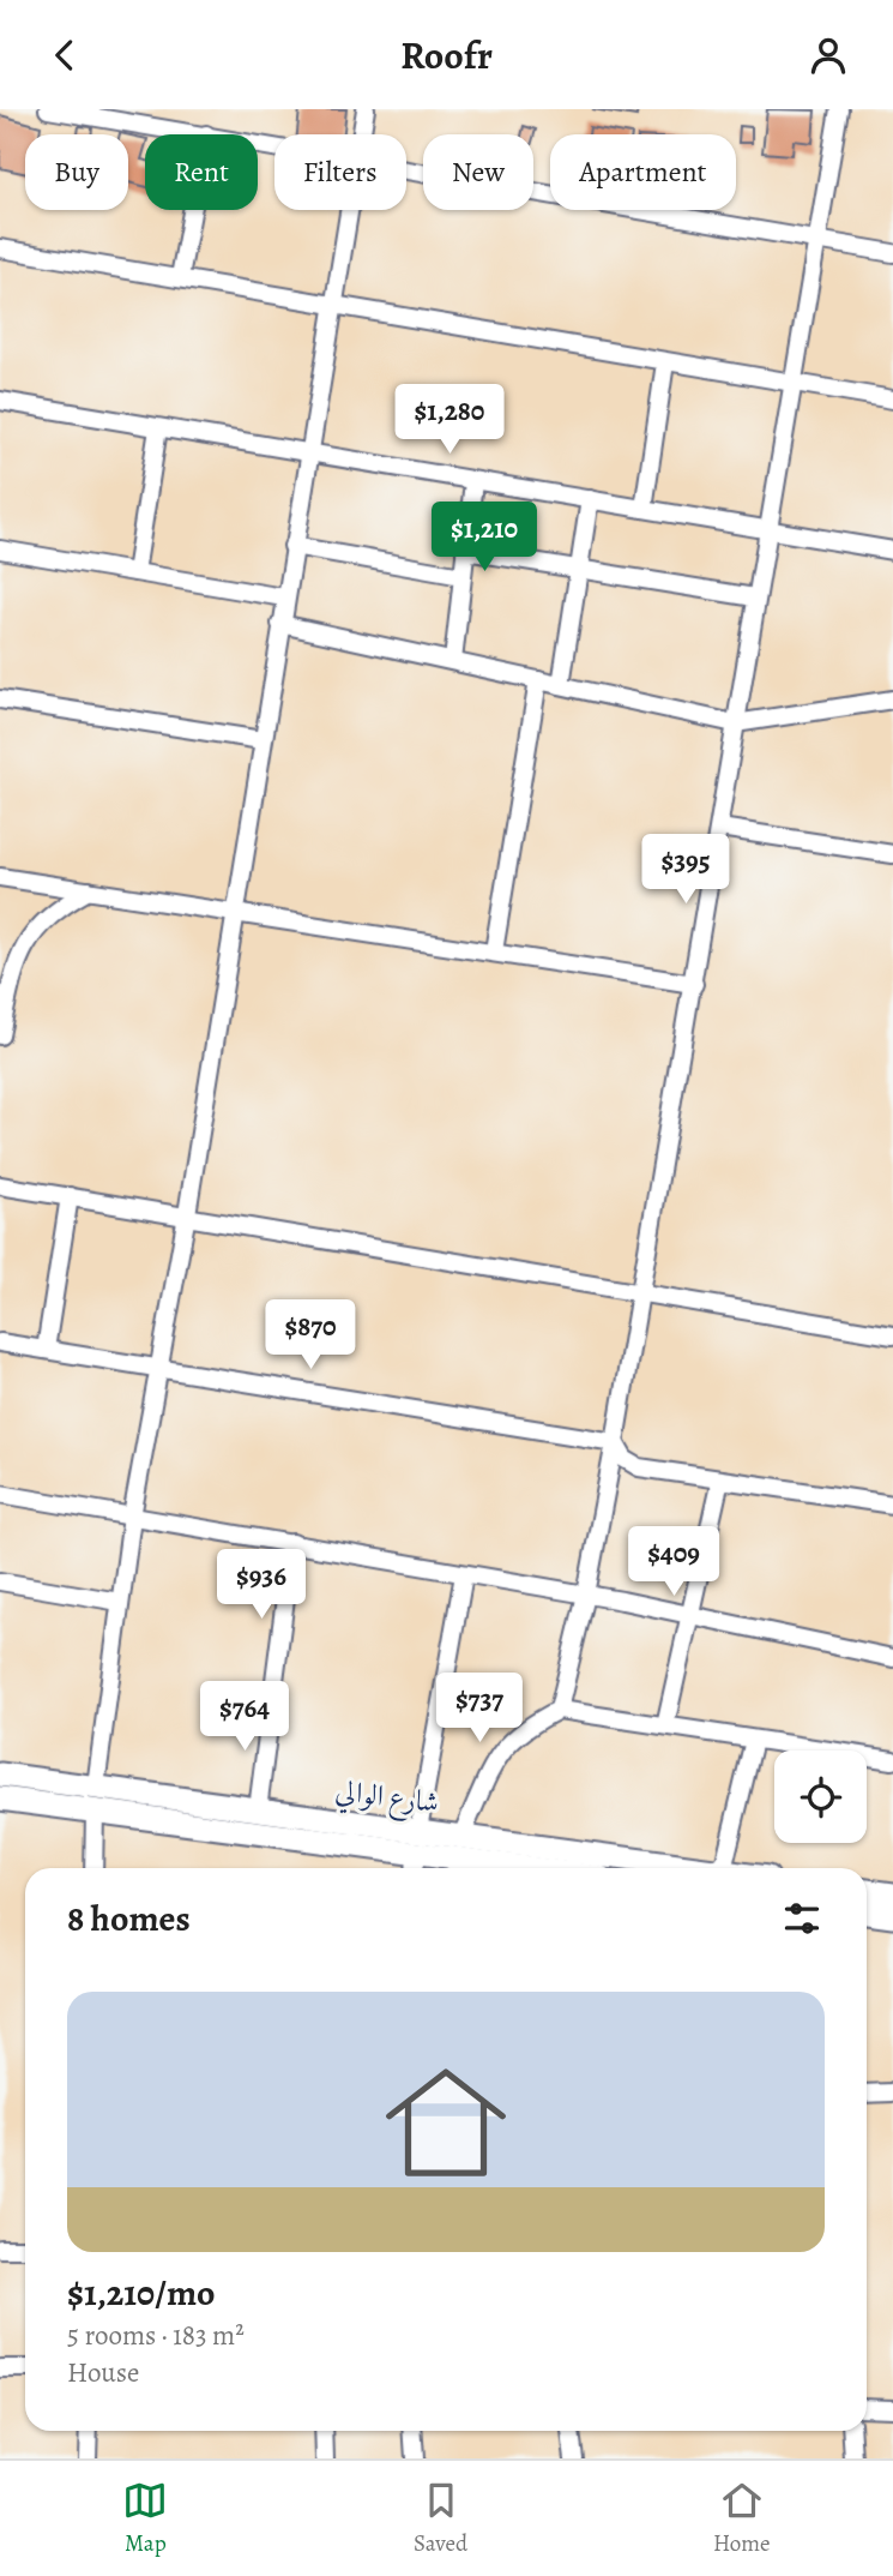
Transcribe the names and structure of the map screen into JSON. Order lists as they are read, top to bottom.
{
  "streets": {
    "street": ["شارع الوالي"]
  },
  "page": {
    "header": "Roofr",
    "chip": [
      "Buy",
      "Rent",
      "Filters",
      "New",
      "Apartment"
    ],
    "price": [
      "$1,280",
      "$1,210",
      "$395",
      "$870",
      "$409",
      "$936",
      "$737",
      "$764"
    ],
    "heading": "8 homes",
    "list": [
      {
        "name": "$1,210/mo",
        "note": "5 rooms · 183 m² · House"
      }
    ],
    "tabs": ["Map", "Saved", "Home"]
  }
}
